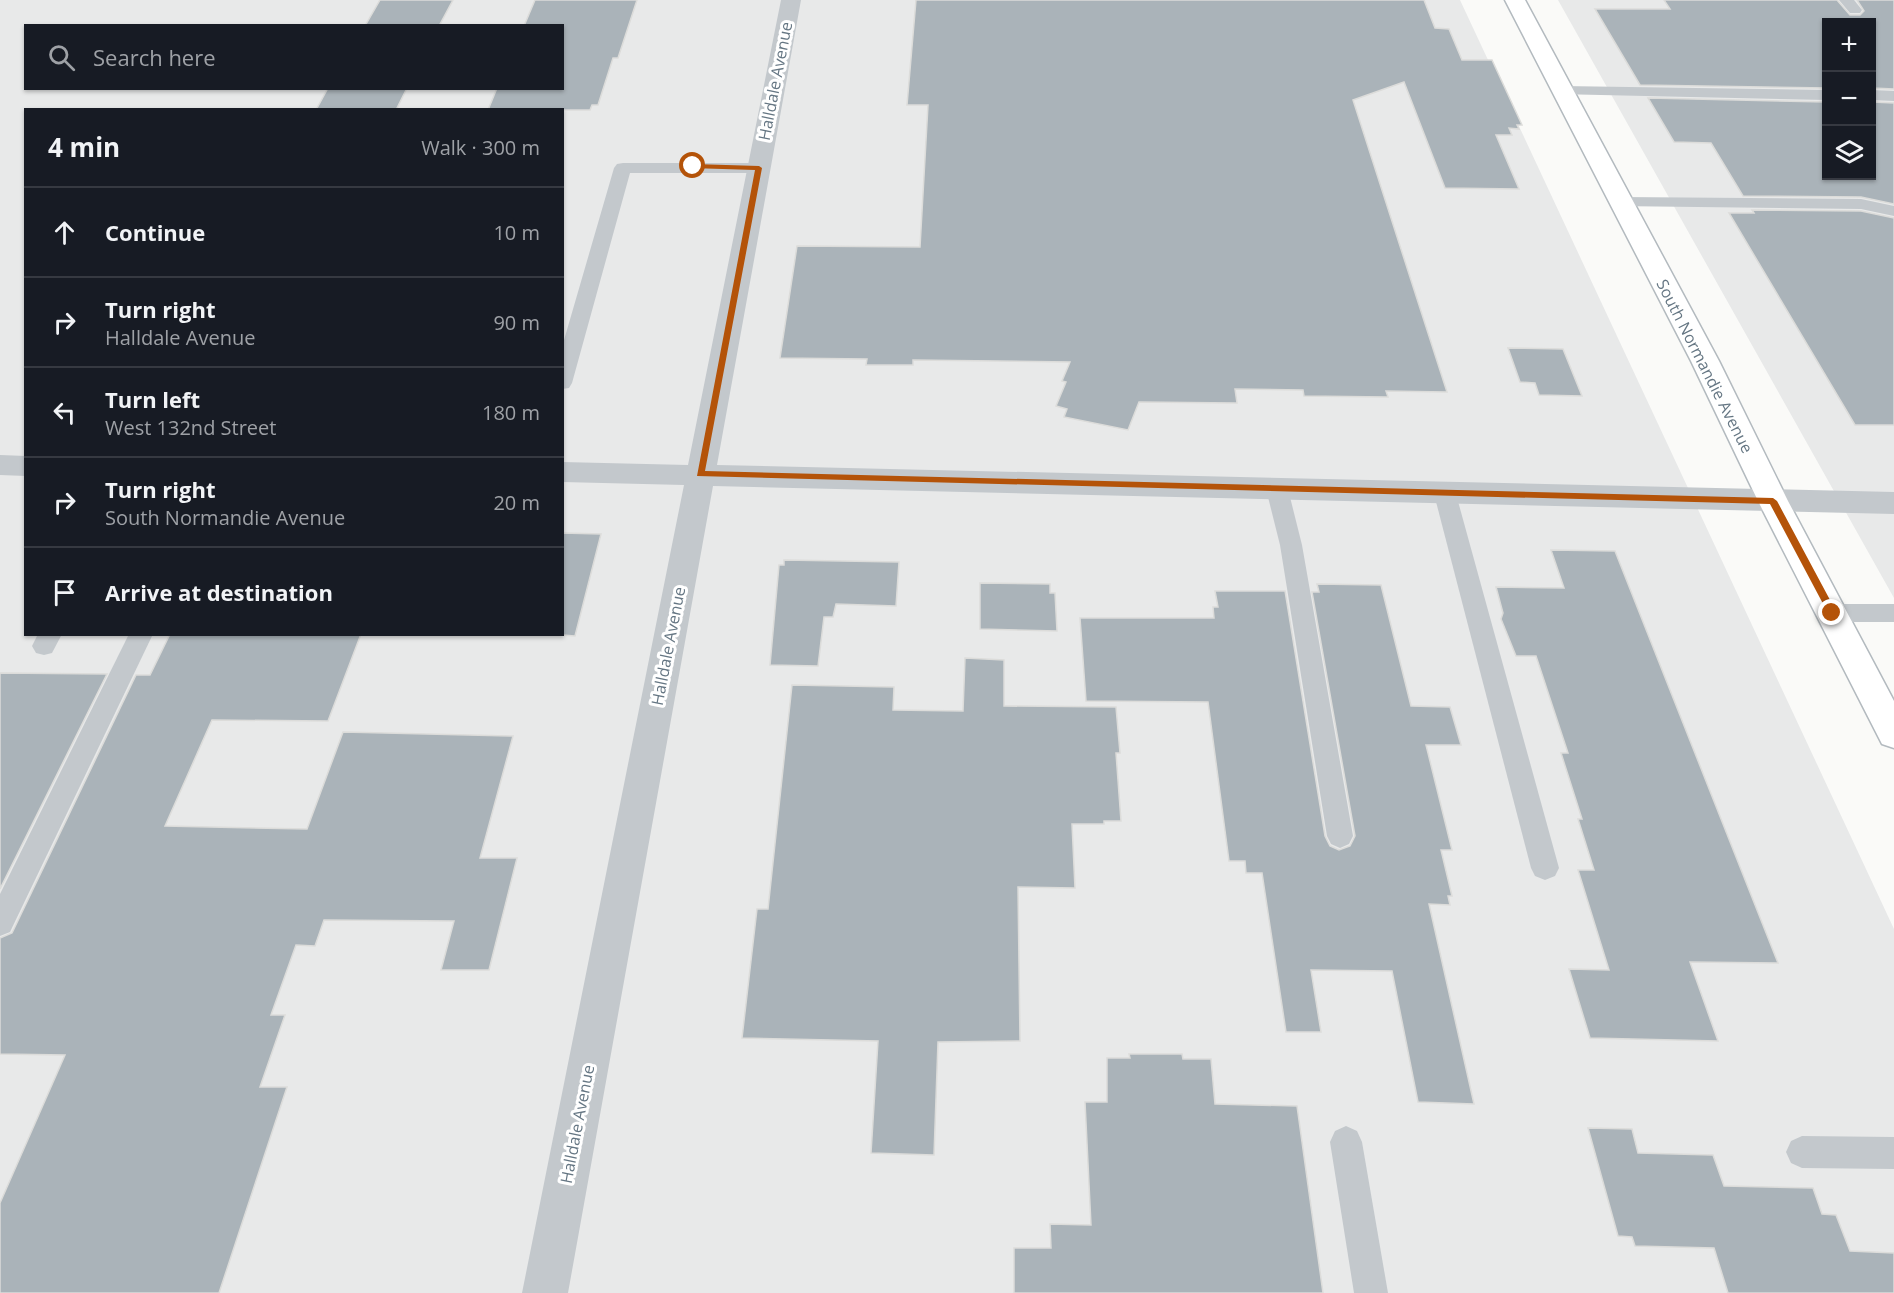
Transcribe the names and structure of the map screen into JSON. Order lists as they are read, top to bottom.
{
  "streets": {
    "main road": ["South Normandie Avenue"],
    "street": ["Halldale Avenue"]
  },
  "page": {
    "map_buttons": ["+", "−"],
    "search": "Search here",
    "heading": ["4 min", "Walk · 300 m"],
    "list": [
      ["Continue", "10 m"],
      ["Turn right", "Halldale Avenue", "90 m"],
      ["Turn left", "West 132nd Street", "180 m"],
      ["Turn right", "South Normandie Avenue", "20 m"],
      "Arrive at destination"
    ]
  }
}
